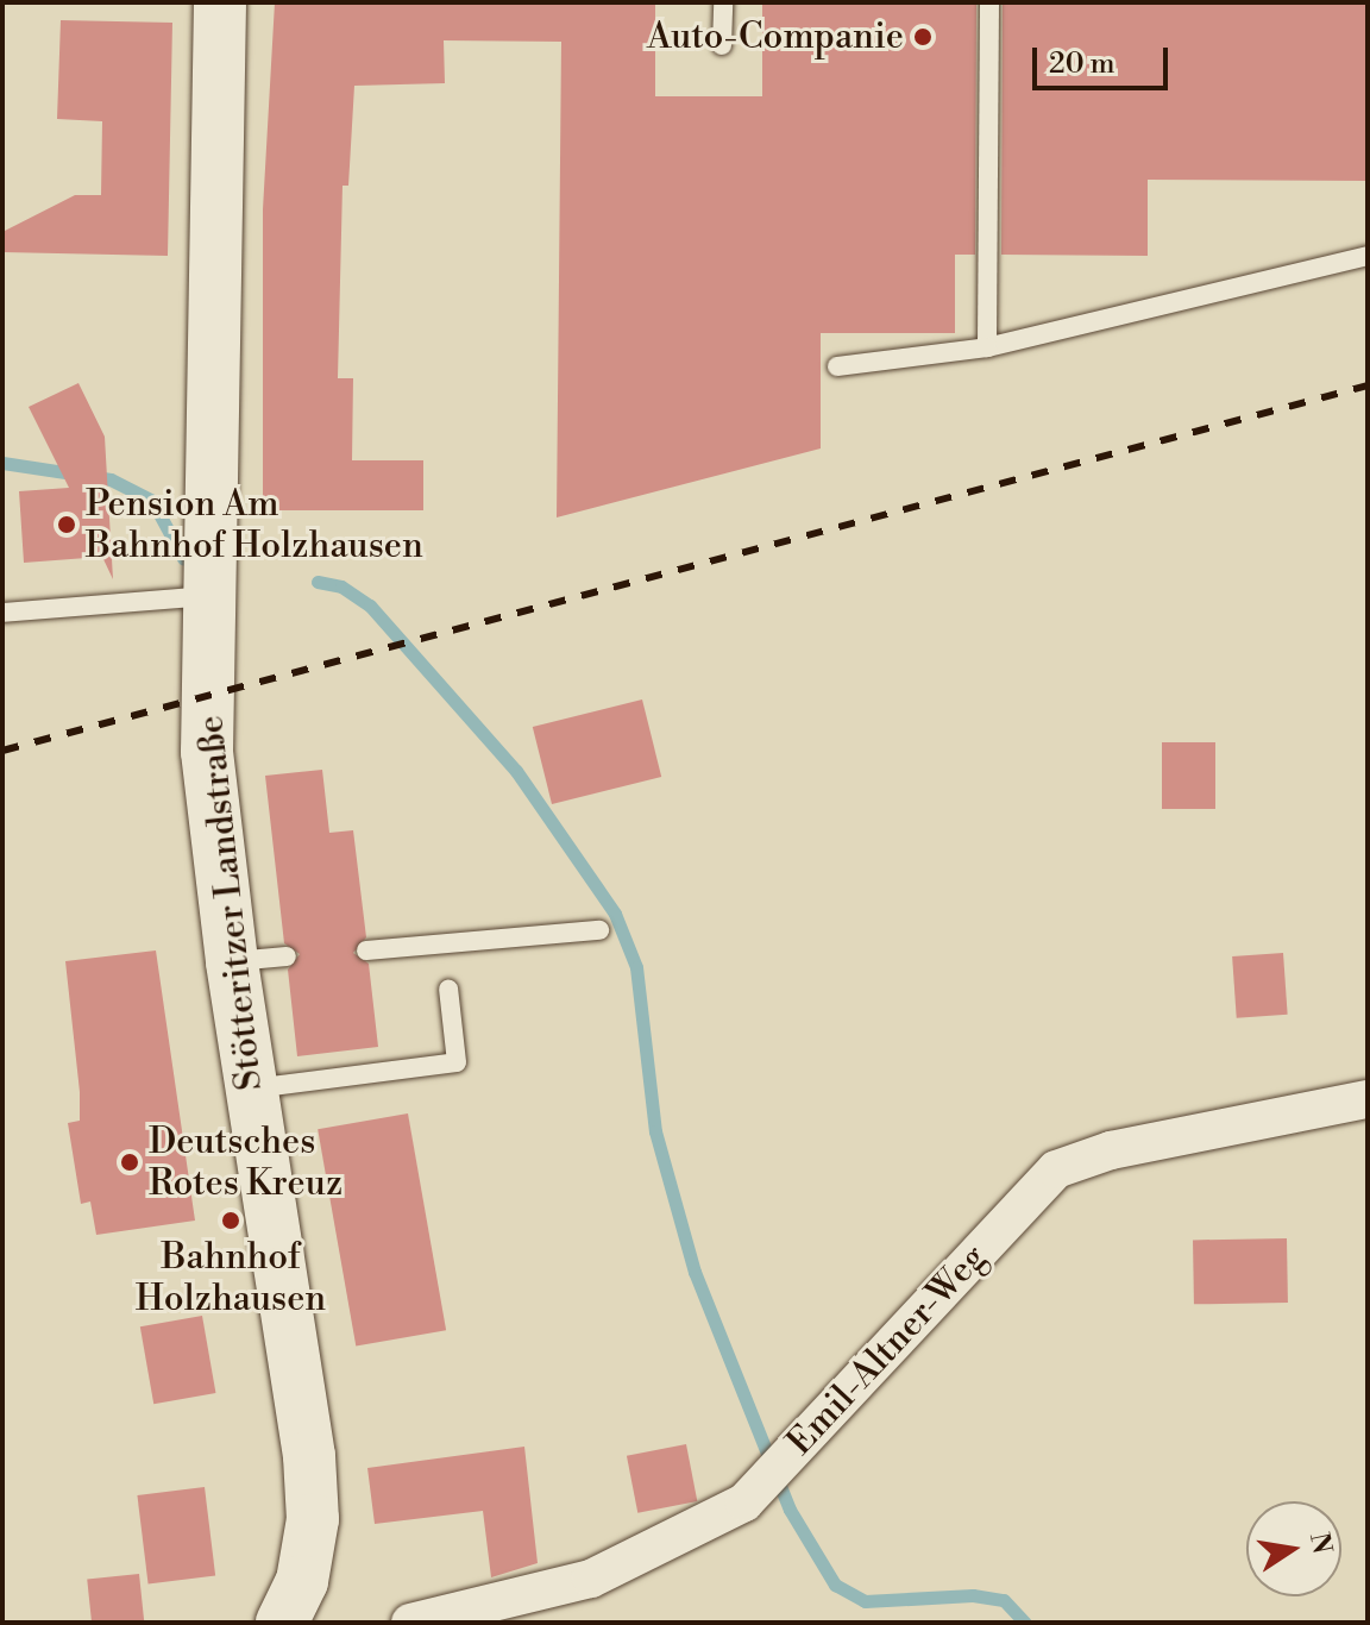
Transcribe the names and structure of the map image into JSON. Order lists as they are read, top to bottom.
{
  "streets": {
    "main road": ["Stötteritzer Landstraße"],
    "street": ["Emil-Altner-Weg"]
  },
  "places": [
    "Auto-Companie",
    "Pension Am Bahnhof Holzhausen",
    "Deutsches Rotes Kreuz",
    "Bahnhof Holzhausen"
  ],
  "scale_bar": "20 m",
  "north": "right"
}
